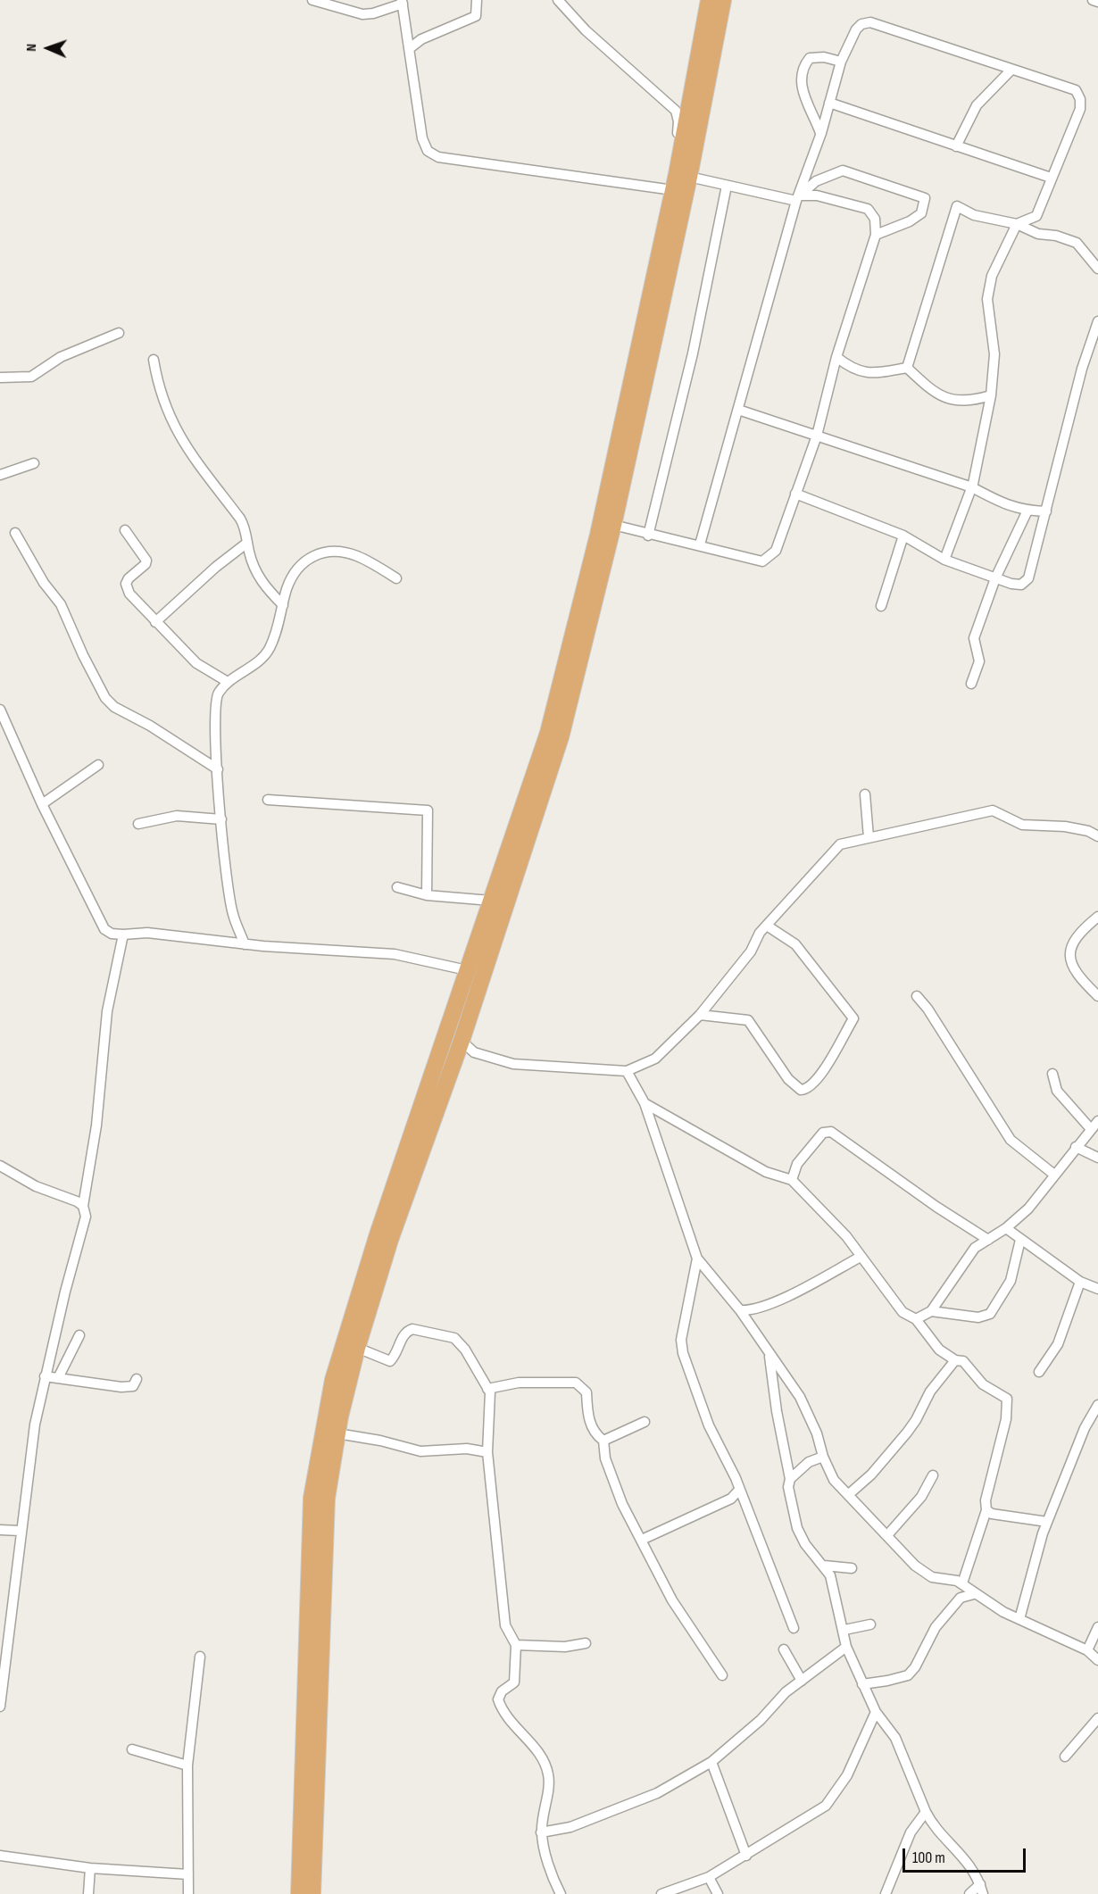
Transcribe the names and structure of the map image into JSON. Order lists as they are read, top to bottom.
{
  "scale_bar": "100 m",
  "north": "left"
}
